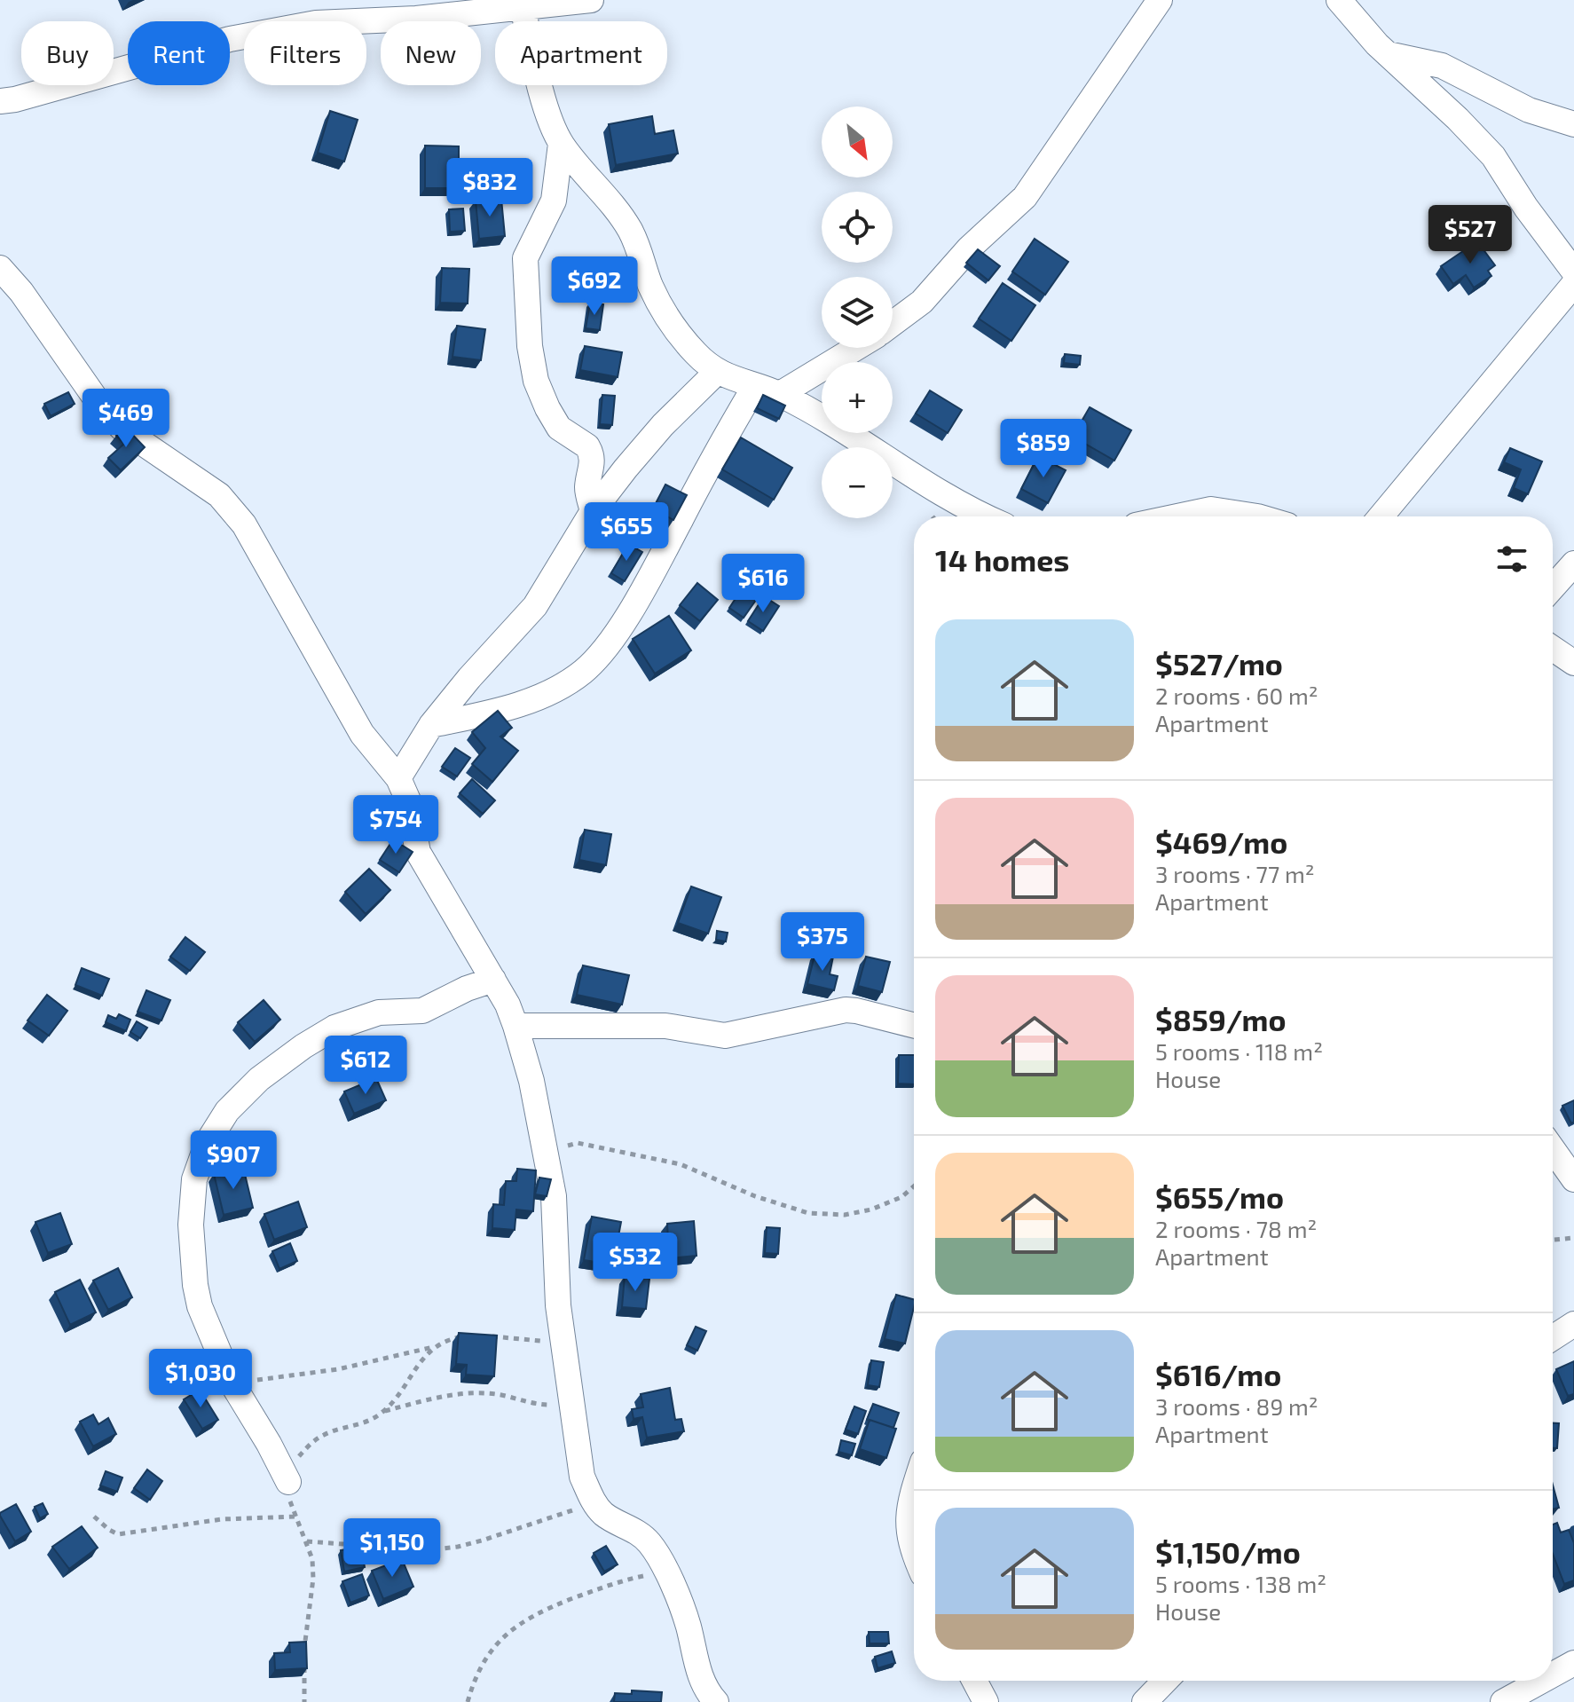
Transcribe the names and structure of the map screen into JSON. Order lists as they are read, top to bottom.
{
  "north": "bottom right",
  "page": {
    "chip": [
      "Buy",
      "Rent",
      "Filters",
      "New",
      "Apartment"
    ],
    "map_buttons": ["+", "−"],
    "price": [
      "$832",
      "$527",
      "$692",
      "$469",
      "$859",
      "$655",
      "$616",
      "$754",
      "$375",
      "$612",
      "$907",
      "$532",
      "$1,030",
      "$1,150"
    ],
    "heading": "14 homes",
    "list": [
      {
        "name": "$527/mo",
        "note": "2 rooms · 60 m² · Apartment"
      },
      {
        "name": "$469/mo",
        "note": "3 rooms · 77 m² · Apartment"
      },
      {
        "name": "$859/mo",
        "note": "5 rooms · 118 m² · House"
      },
      {
        "name": "$655/mo",
        "note": "2 rooms · 78 m² · Apartment"
      },
      {
        "name": "$616/mo",
        "note": "3 rooms · 89 m² · Apartment"
      },
      {
        "name": "$1,150/mo",
        "note": "5 rooms · 138 m² · House"
      }
    ]
  }
}
